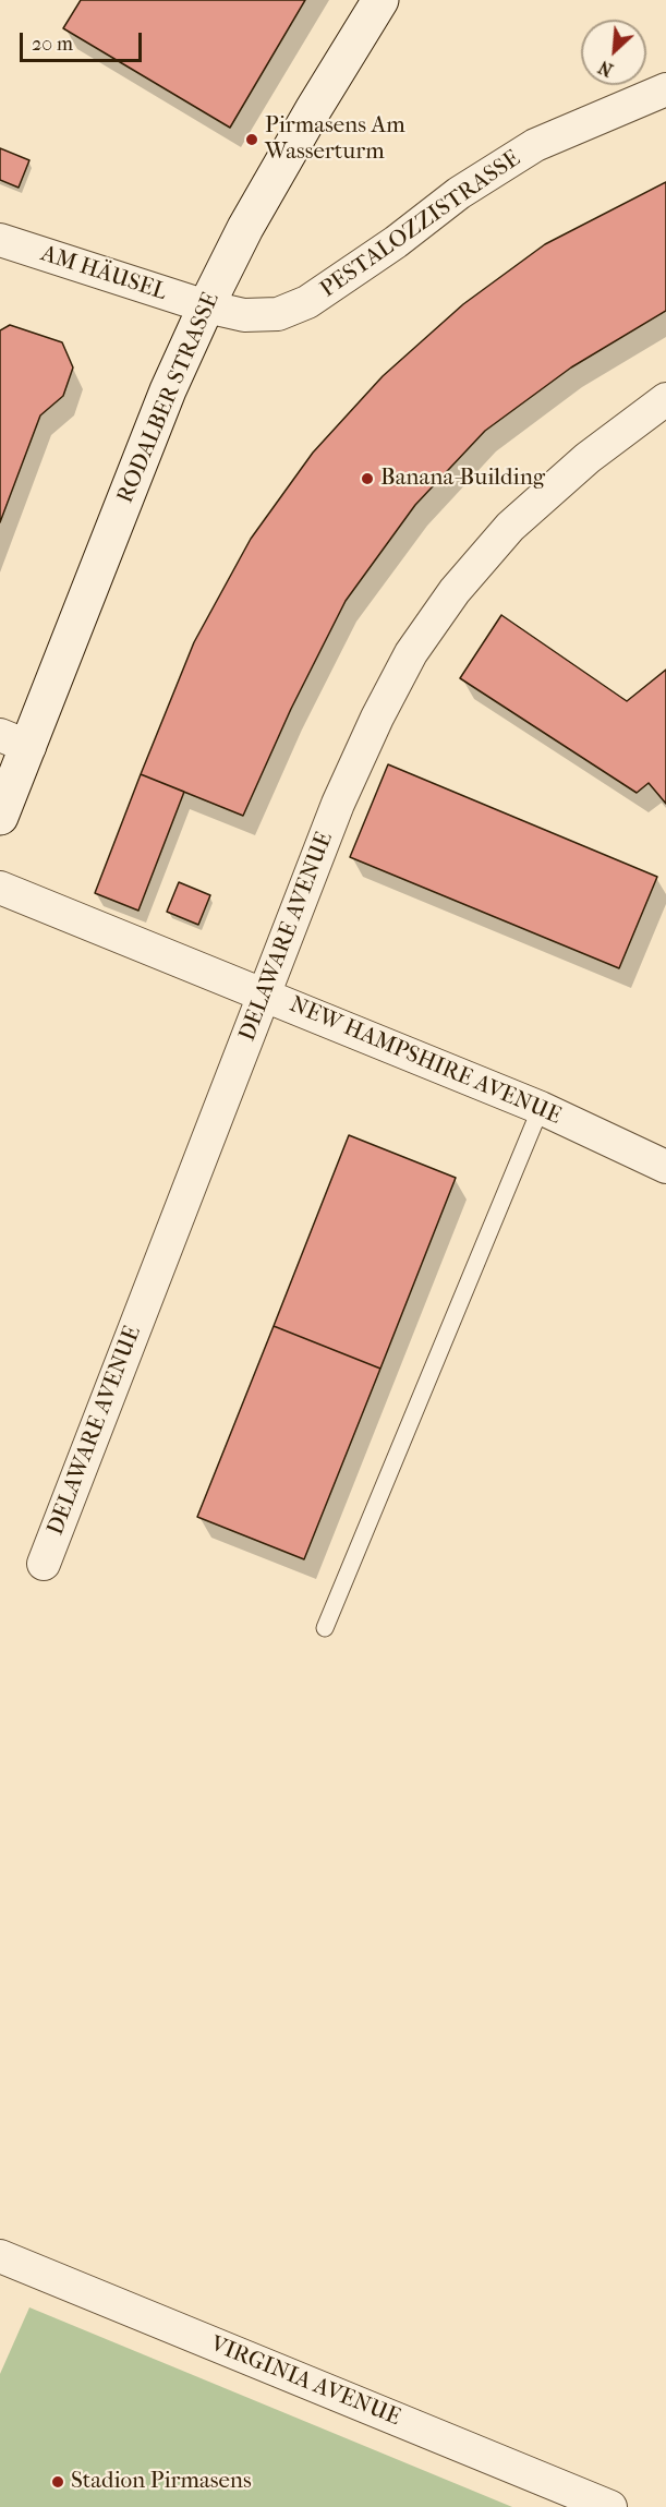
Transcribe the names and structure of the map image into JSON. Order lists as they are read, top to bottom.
{
  "streets": {
    "main road": ["RODALBER STRASSE"],
    "street": [
      "PESTALOZZISTRASSE",
      "AM HÄUSEL",
      "DELAWARE AVENUE",
      "NEW HAMPSHIRE AVENUE",
      "VIRGINIA AVENUE"
    ]
  },
  "crossings": [
    ["PESTALOZZISTRASSE", "AM HÄUSEL"],
    ["PESTALOZZISTRASSE", "RODALBER STRASSE"],
    ["AM HÄUSEL", "RODALBER STRASSE"],
    ["DELAWARE AVENUE", "NEW HAMPSHIRE AVENUE"]
  ],
  "places": ["Pirmasens Am Wasserturm", "Banana-Building", "Stadion Pirmasens"],
  "scale_bar": "20 m",
  "north": "bottom left"
}
